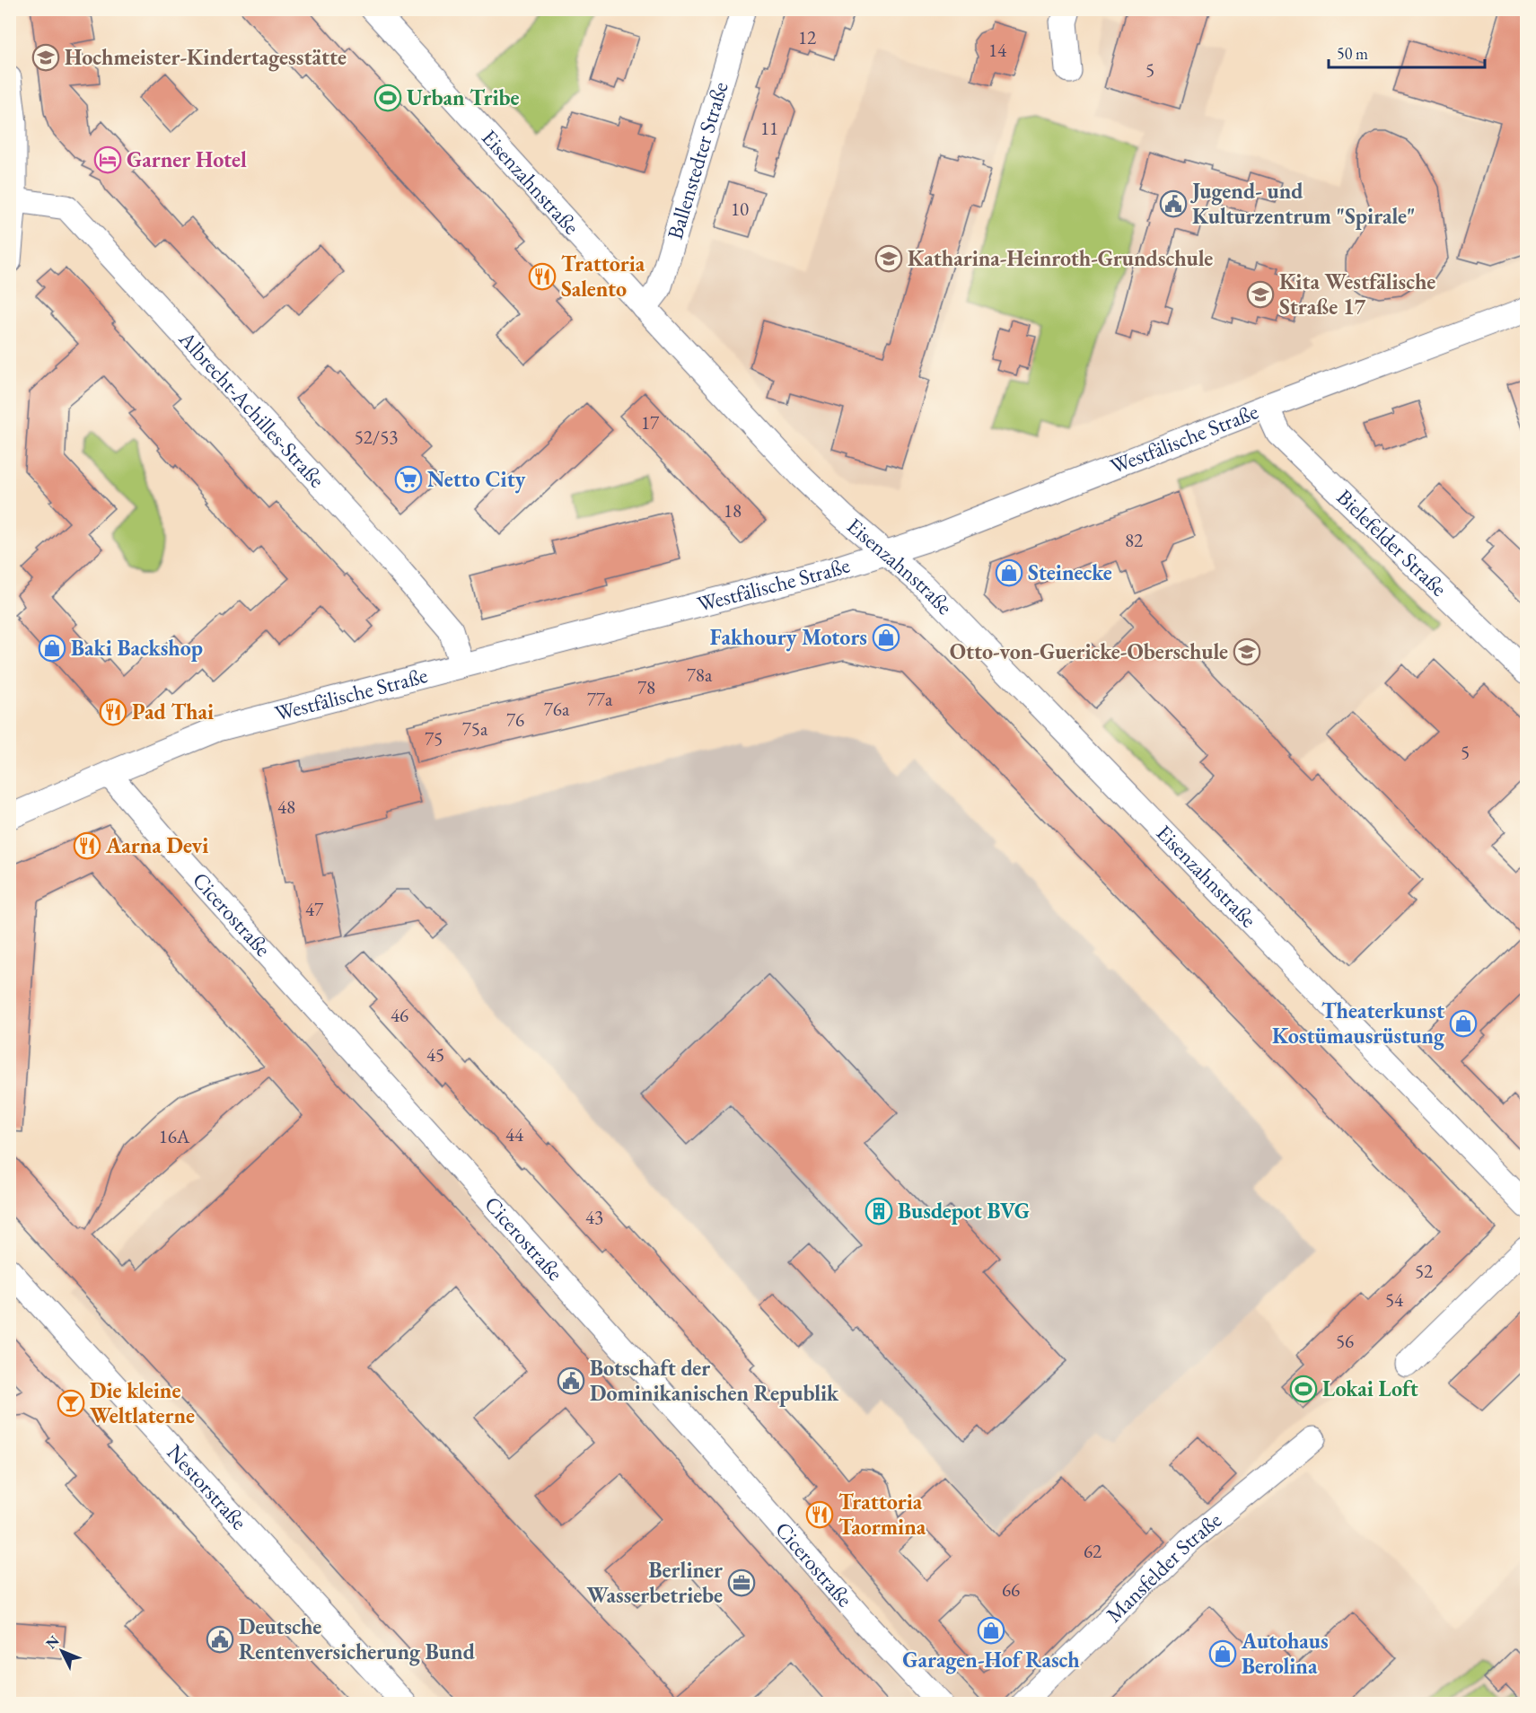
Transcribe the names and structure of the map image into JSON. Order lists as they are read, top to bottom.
{
  "streets": {
    "street": [
      "Ballenstedter Straße",
      "Eisenzahnstraße",
      "Albrecht-Achilles-Straße",
      "Westfälische Straße",
      "Bielefelder Straße",
      "Cicerostraße",
      "Nestorstraße",
      "Mansfelder Straße"
    ]
  },
  "crossings": [
    ["Ballenstedter Straße", "Eisenzahnstraße"],
    ["Eisenzahnstraße", "Westfälische Straße"],
    ["Albrecht-Achilles-Straße", "Westfälische Straße"],
    ["Westfälische Straße", "Bielefelder Straße"],
    ["Westfälische Straße", "Cicerostraße"]
  ],
  "places": {
    "school or university": [
      "Hochmeister-Kindertagesstätte",
      "Katharina-Heinroth-Grundschule",
      "Kita Westfälische Straße 17",
      "Otto-von-Guericke-Oberschule"
    ],
    "sports": ["Urban Tribe", "Lokai Loft"],
    "hotel": ["Garner Hotel"],
    "public building": ["Jugend- und Kulturzentrum \"Spirale\"", "Botschaft der Dominikanischen Republik", "Deutsche Rentenversicherung Bund"],
    "restaurant": [
      "Trattoria Salento",
      "Pad Thai",
      "Aarna Devi",
      "Trattoria Taormina"
    ],
    "supermarket": ["Netto City"],
    "shop": [
      "Steinecke",
      "Fakhoury Motors",
      "Baki Backshop",
      "Theaterkunst Kostümausrüstung",
      "Garagen-Hof Rasch",
      "Autohaus Berolina"
    ],
    "building": ["Busdepot BVG"],
    "bar": ["Die kleine Weltlaterne"],
    "office": ["Berliner Wasserbetriebe"]
  },
  "house_numbers": [
    "12",
    "14",
    "5",
    "11",
    "10",
    "17",
    "52/53",
    "18",
    "82",
    "78a",
    "78",
    "77a",
    "76a",
    "76",
    "75a",
    "75",
    "5",
    "48",
    "47",
    "46",
    "45",
    "44",
    "16A",
    "43",
    "52",
    "54",
    "56",
    "62",
    "66"
  ],
  "scale_bar": "50 m",
  "north": "top left"
}
